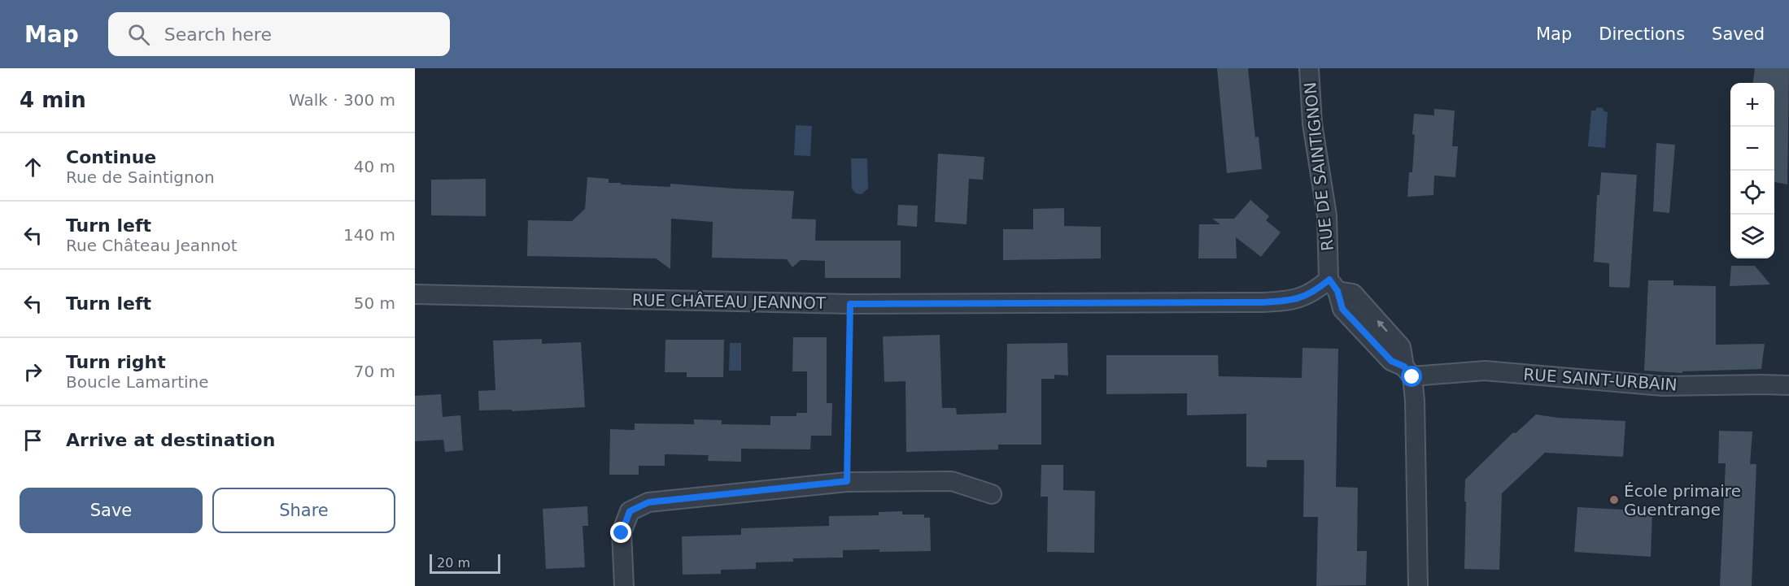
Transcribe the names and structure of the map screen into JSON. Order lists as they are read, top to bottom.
{
  "streets": {
    "street": ["RUE DE SAINTIGNON", "RUE CHÂTEAU JEANNOT", "RUE SAINT-URBAIN"]
  },
  "crossings": [
    ["RUE DE SAINTIGNON", "RUE CHÂTEAU JEANNOT"],
    ["RUE DE SAINTIGNON", "RUE SAINT-URBAIN"]
  ],
  "places": ["École primaire Guentrange"],
  "scale_bar": "20 m",
  "page": {
    "header": "Map",
    "search": "Search here",
    "nav": ["Map", "Directions", "Saved"],
    "heading": ["4 min", "Walk · 300 m"],
    "map_buttons": ["+", "−"],
    "list": [
      ["Continue", "Rue de Saintignon", "40 m"],
      ["Turn left", "Rue Château Jeannot", "140 m"],
      ["Turn left", "50 m"],
      ["Turn right", "Boucle Lamartine", "70 m"],
      "Arrive at destination"
    ],
    "buttons": ["Save", "Share"],
    "scale": "20 m"
  }
}
